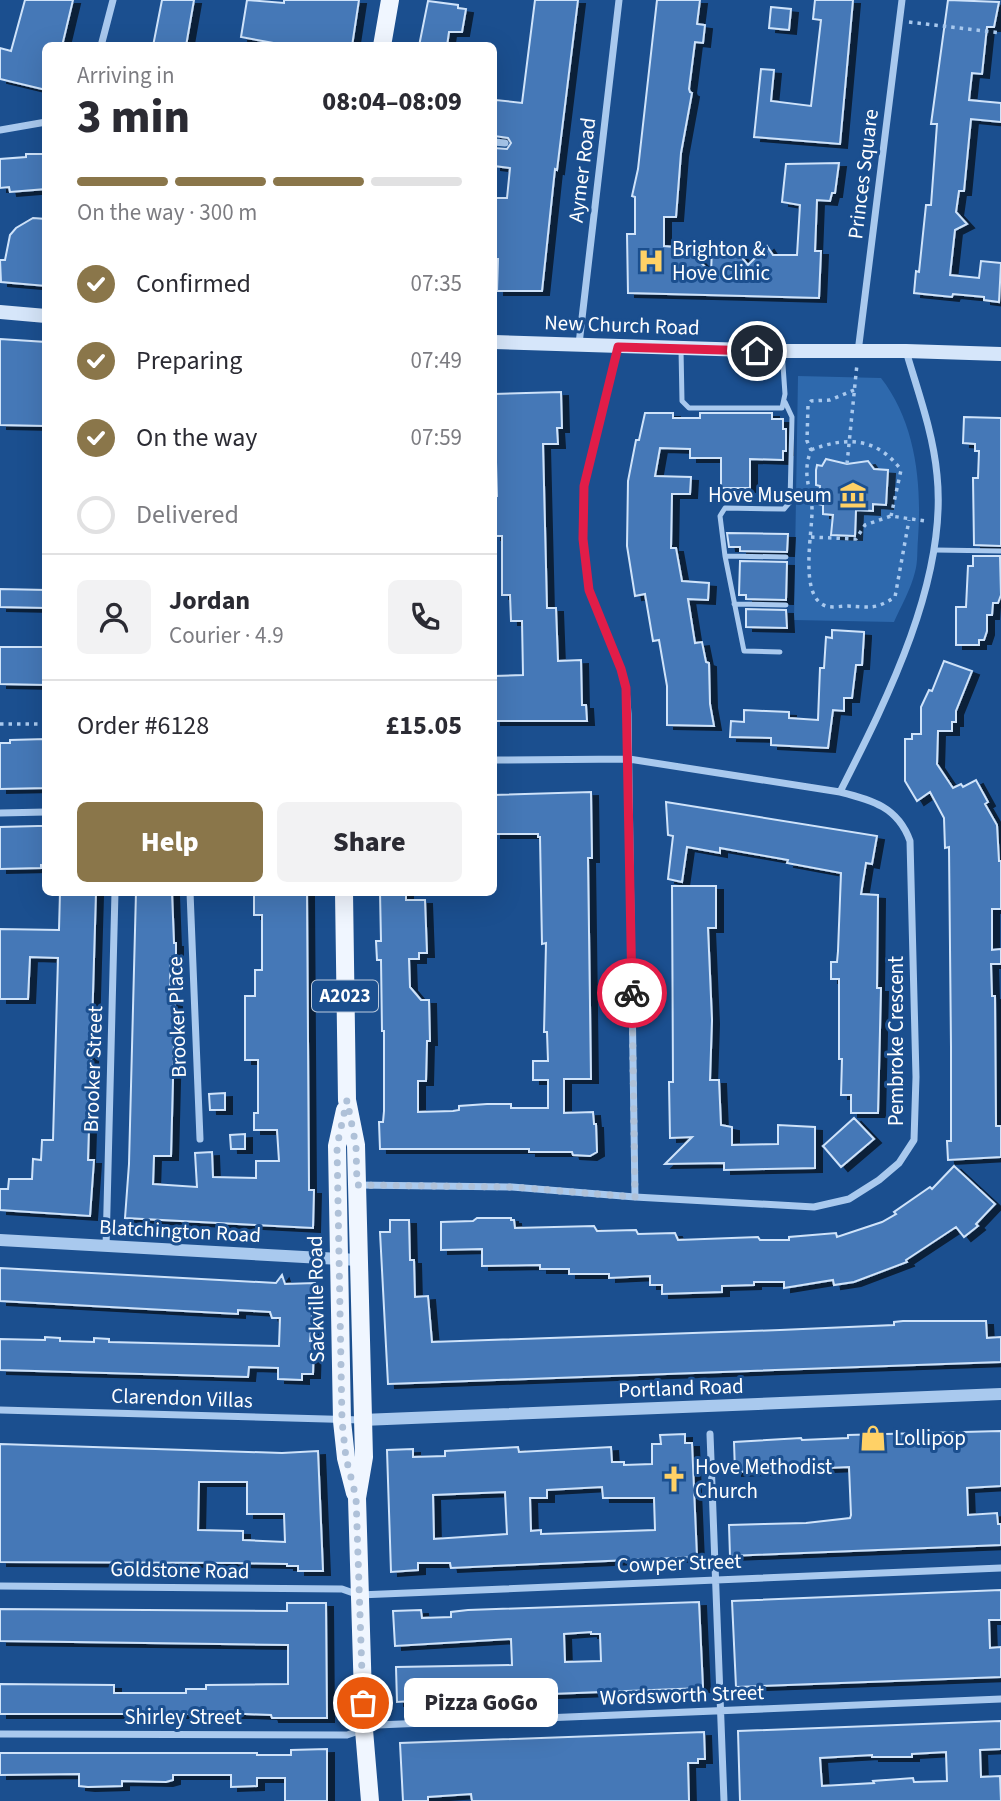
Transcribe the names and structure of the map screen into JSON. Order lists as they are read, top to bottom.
{
  "streets": {
    "main road": ["New Church Road", "A2023", "Sackville Road"],
    "street": [
      "Aymer Road",
      "Princes Square",
      "Brooker Place",
      "Pembroke Crescent",
      "Brooker Street",
      "Blatchington Road",
      "Portland Road",
      "Clarendon Villas",
      "Cowper Street",
      "Goldstone Road",
      "Wordsworth Street",
      "Shirley Street"
    ]
  },
  "crossings": [
    ["Aymer Road", "New Church Road"],
    ["Princes Square", "New Church Road"],
    ["Pembroke Crescent", "Sackville Road"],
    ["Brooker Street", "Blatchington Road"],
    ["Blatchington Road", "Sackville Road"],
    ["Sackville Road", "Portland Road"],
    ["Sackville Road", "Clarendon Villas"],
    ["Sackville Road", "Cowper Street"],
    ["Sackville Road", "Goldstone Road"],
    ["Sackville Road", "Wordsworth Street"],
    ["Sackville Road", "Shirley Street"],
    ["Portland Road", "Clarendon Villas"],
    ["Cowper Street", "Goldstone Road"],
    ["Wordsworth Street", "Shirley Street"]
  ],
  "places": {
    "hospital": ["Brighton & Hove Clinic"],
    "museum": ["Hove Museum"],
    "shop": ["Lollipop"],
    "church": ["Hove Methodist Church"],
    "other": ["Pizza GoGo"]
  },
  "page": {
    "heading": ["3 min", "Arriving in", "08:04–08:09"],
    "panel": [
      "Jordan",
      "Courier · 4.9",
      "Order #6128",
      "£15.05"
    ],
    "bar": "On the way · 300 m",
    "list": [
      ["Confirmed", "07:35"],
      ["Preparing", "07:49"],
      ["On the way", "07:59"],
      "Delivered"
    ],
    "buttons": ["Help", "Share"],
    "bubble": "Pizza GoGo"
  }
}
